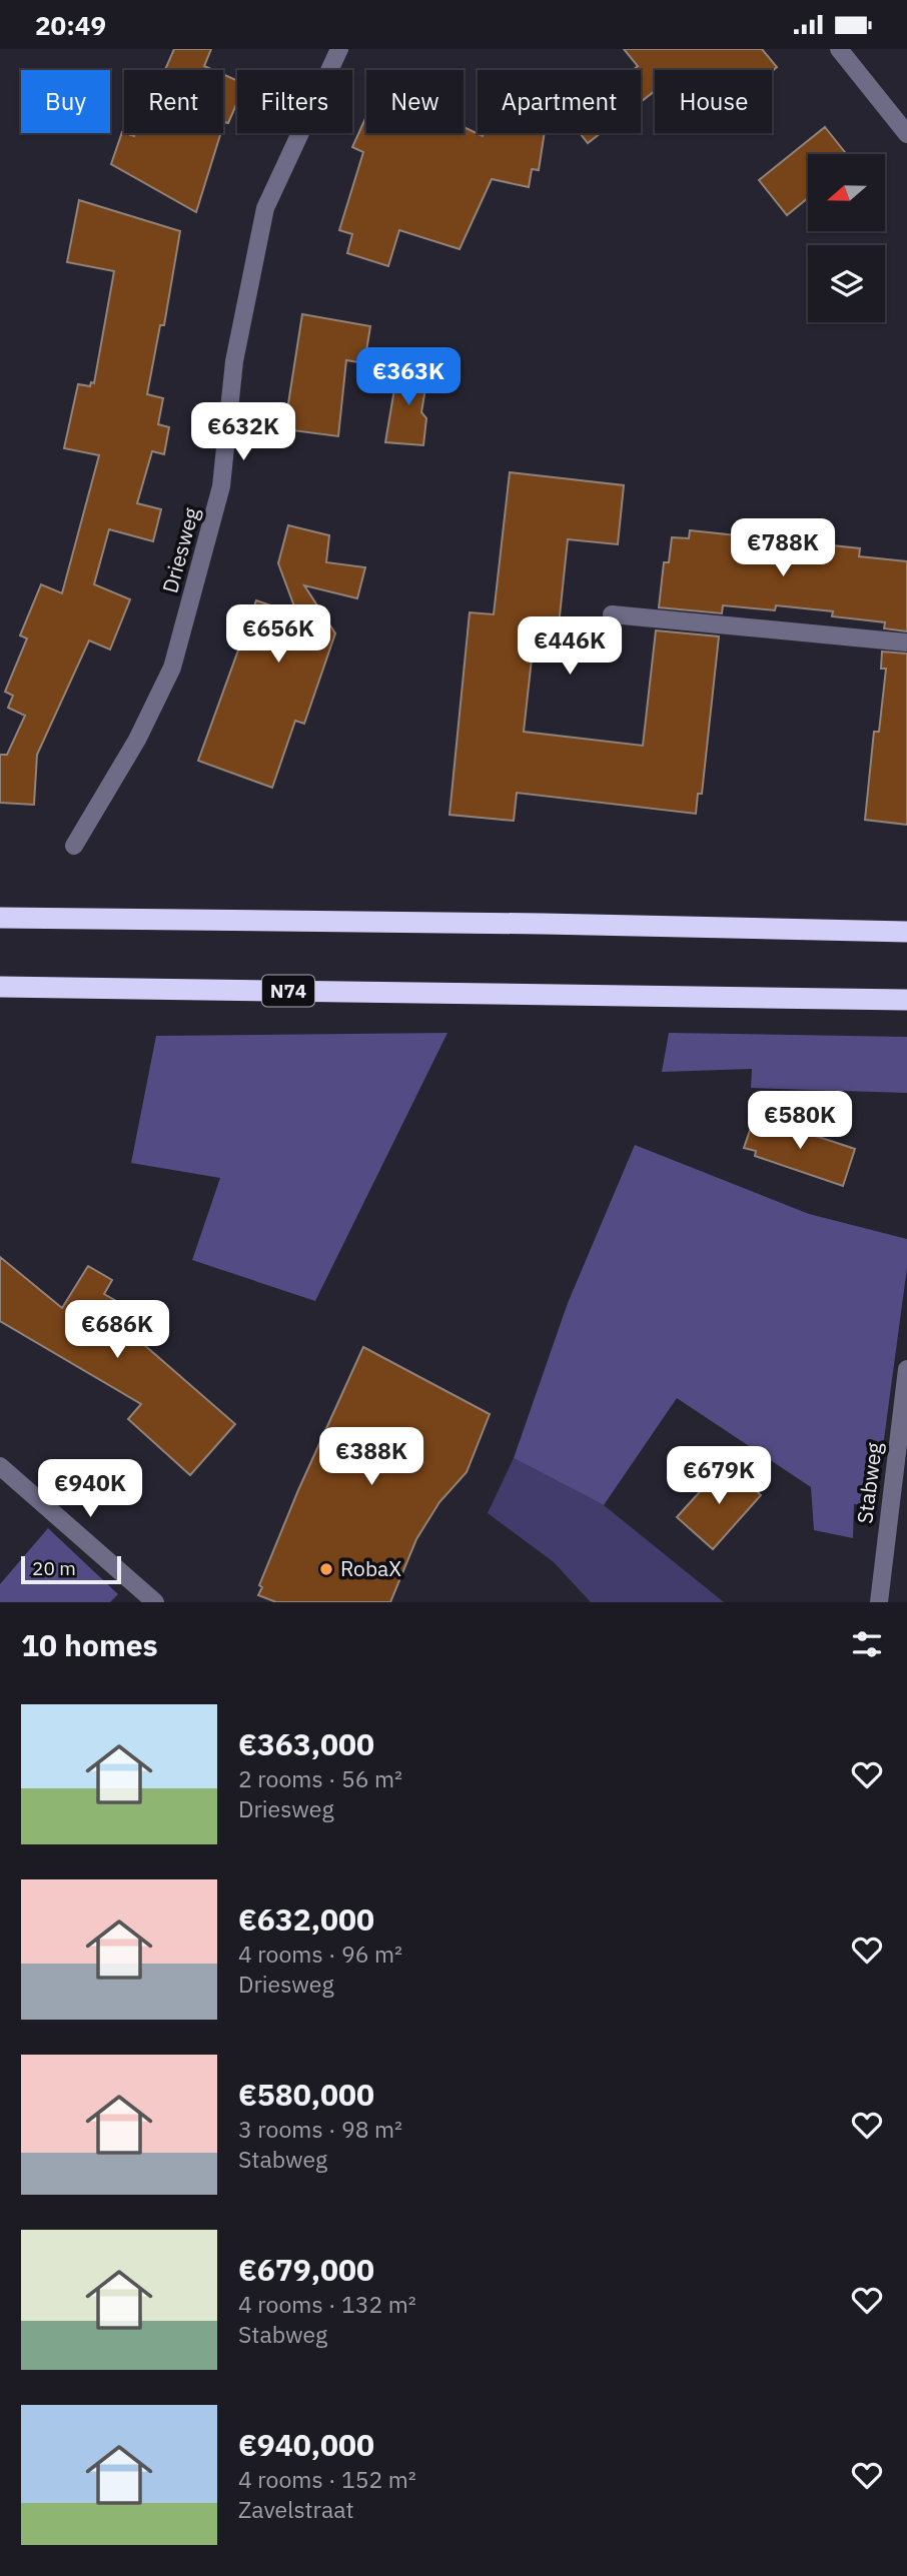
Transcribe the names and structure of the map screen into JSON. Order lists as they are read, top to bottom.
{
  "streets": {
    "highway": ["N74"],
    "street": ["Driesweg", "Stabweg"]
  },
  "places": ["RobaX"],
  "scale_bar": "20 m",
  "north": "left",
  "page": {
    "status": "20:49",
    "chip": [
      "Buy",
      "Rent",
      "Filters",
      "New",
      "Apartment",
      "House"
    ],
    "price": [
      "€363K",
      "€632K",
      "€788K",
      "€656K",
      "€446K",
      "€580K",
      "€686K",
      "€388K",
      "€679K",
      "€940K"
    ],
    "scale": "20 m",
    "heading": "10 homes",
    "list": [
      {
        "name": "€363,000",
        "note": "2 rooms · 56 m² · Driesweg"
      },
      {
        "name": "€632,000",
        "note": "4 rooms · 96 m² · Driesweg"
      },
      {
        "name": "€580,000",
        "note": "3 rooms · 98 m² · Stabweg"
      },
      {
        "name": "€679,000",
        "note": "4 rooms · 132 m² · Stabweg"
      },
      {
        "name": "€940,000",
        "note": "4 rooms · 152 m² · Zavelstraat"
      }
    ]
  }
}
